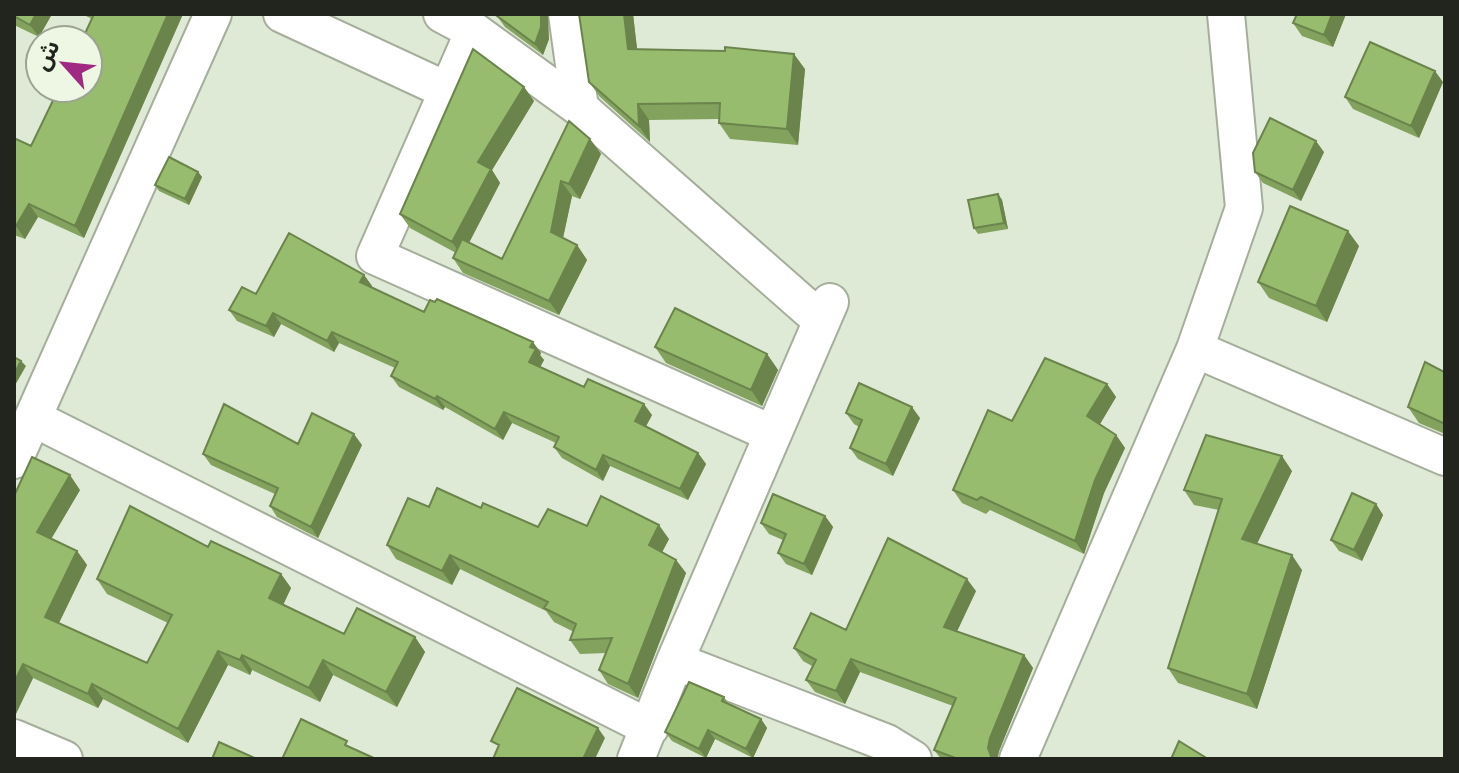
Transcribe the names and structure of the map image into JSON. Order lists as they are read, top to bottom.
{
  "north": "top left"
}
